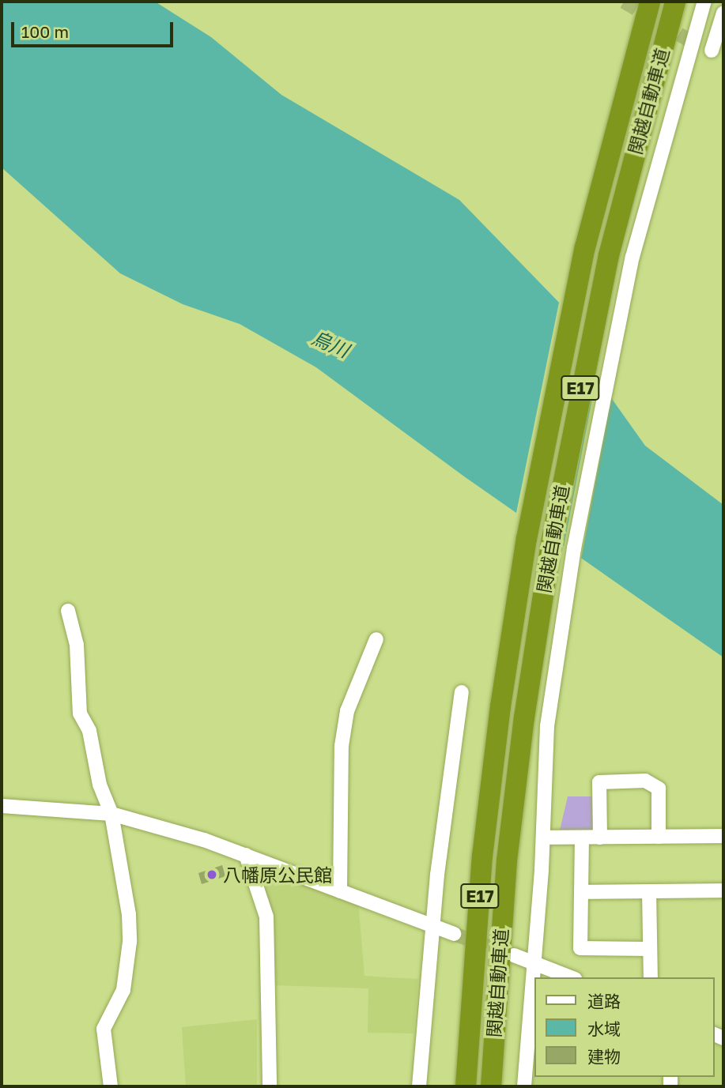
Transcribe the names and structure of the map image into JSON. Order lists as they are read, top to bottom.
{
  "streets": {
    "highway": ["関越自動車道", "E17"]
  },
  "water": ["烏川"],
  "places": ["八幡原公民館"],
  "legend": ["道路", "水域", "建物"],
  "scale_bar": "100 m"
}
